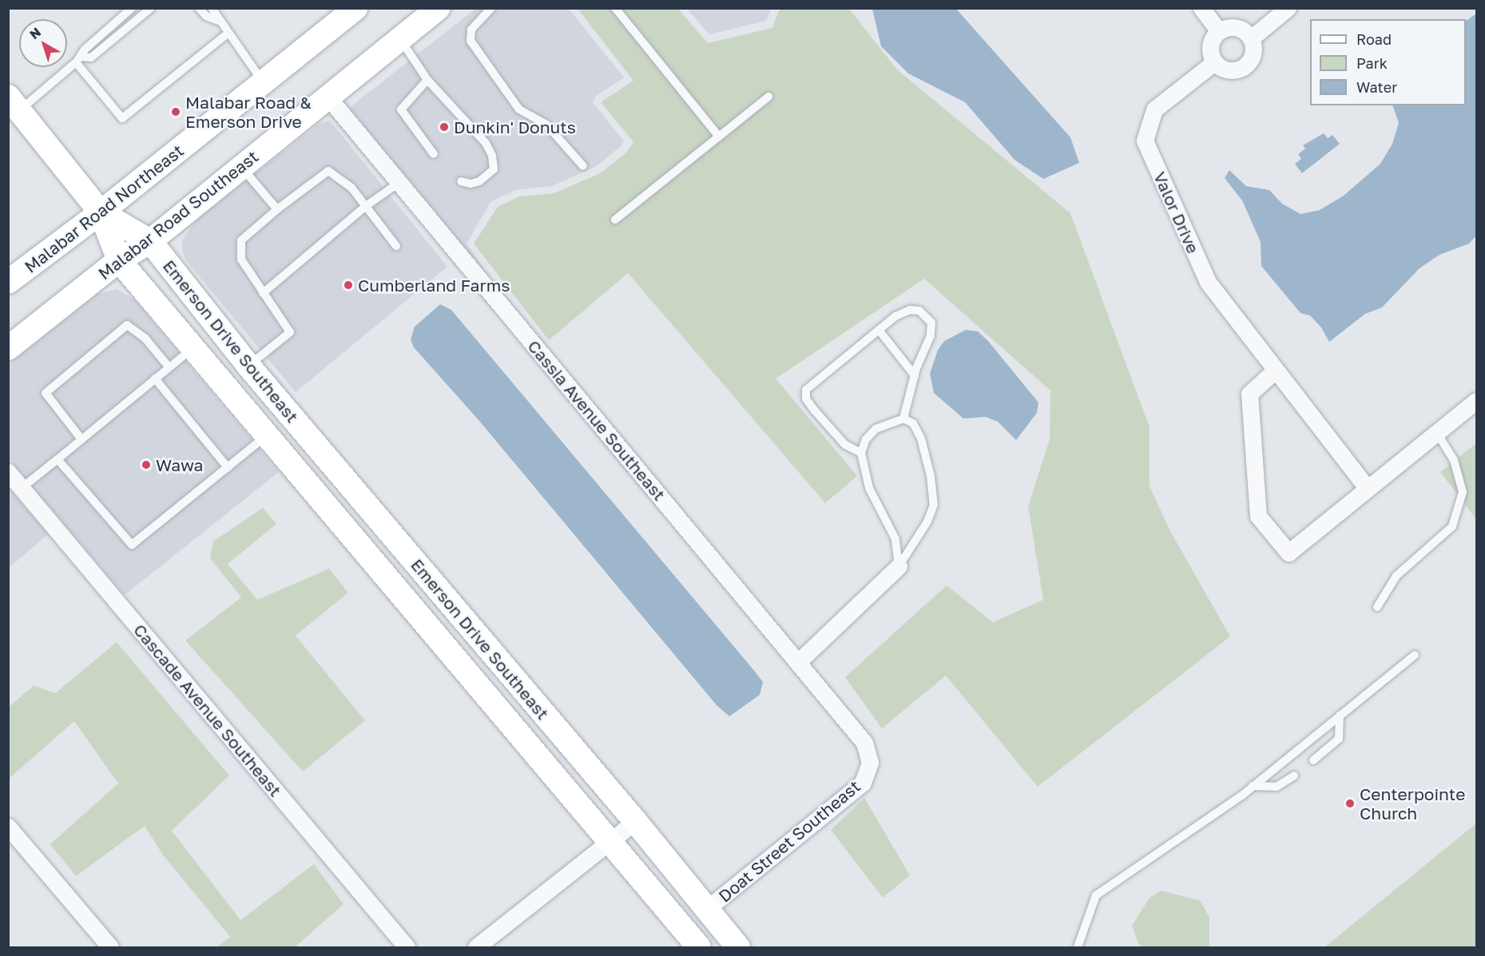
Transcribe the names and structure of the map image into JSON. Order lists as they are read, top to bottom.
{
  "streets": {
    "street": [
      "Malabar Road Northeast",
      "Valor Drive",
      "Malabar Road Southeast",
      "Emerson Drive Southeast",
      "Cassia Avenue Southeast",
      "Cascade Avenue Southeast",
      "Doat Street Southeast"
    ]
  },
  "crossings": [
    ["Malabar Road Northeast", "Emerson Drive Southeast"],
    ["Malabar Road Southeast", "Emerson Drive Southeast"],
    ["Malabar Road Southeast", "Cassia Avenue Southeast"],
    ["Emerson Drive Southeast", "Doat Street Southeast"],
    ["Cassia Avenue Southeast", "Doat Street Southeast"]
  ],
  "places": [
    "Malabar Road & Emerson Drive",
    "Dunkin' Donuts",
    "Cumberland Farms",
    "Wawa",
    "Centerpointe Church"
  ],
  "legend": ["Road", "Park", "Water"],
  "north": "top left"
}
